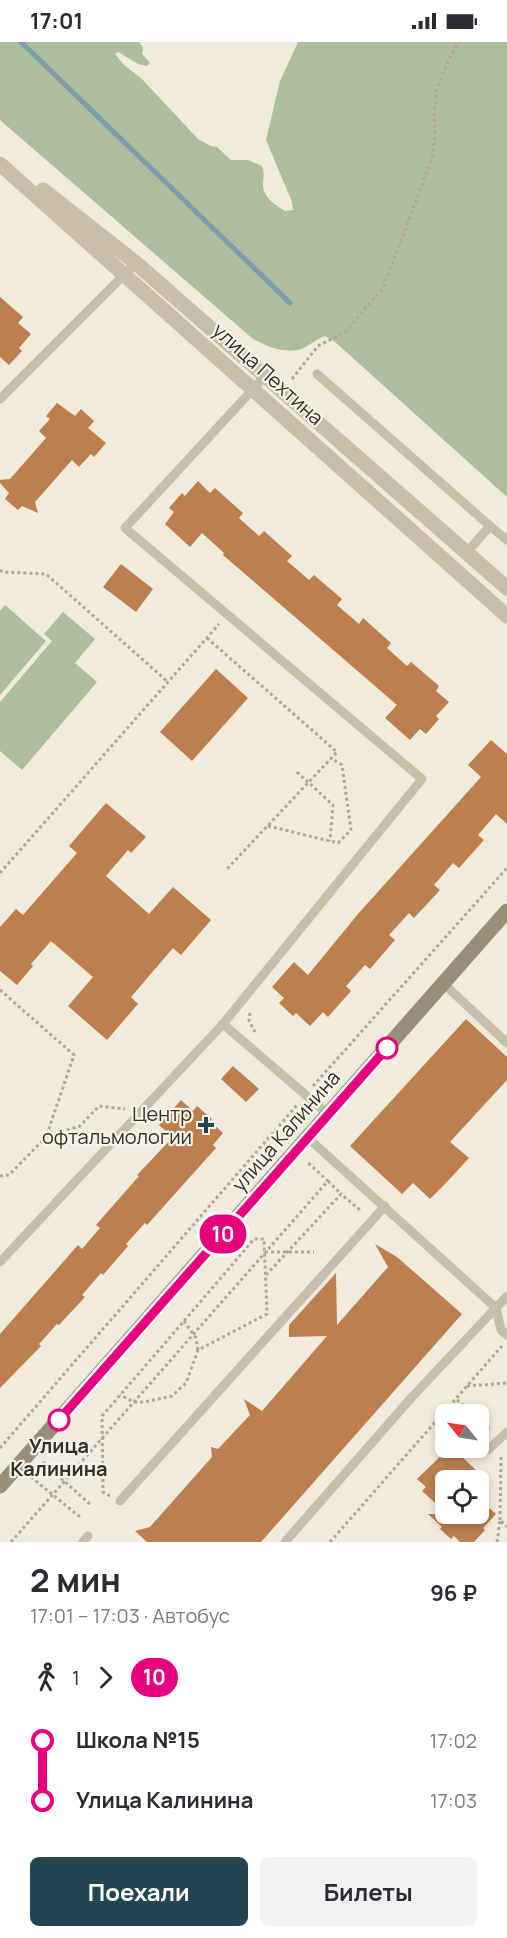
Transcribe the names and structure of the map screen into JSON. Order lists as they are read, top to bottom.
{
  "streets": {
    "street": ["улица Пехтина", "улица Калинина"]
  },
  "places": {
    "health": ["Центр офтальмологии"],
    "other": ["Улица Калинина"]
  },
  "lines": ["bus line 10"],
  "north": "top left",
  "page": {
    "status": "17:01",
    "on_map": "10",
    "heading": ["2 мин", "17:01 – 17:03 · Автобус", "96 ₽"],
    "legs": ["1", "10"],
    "list": [
      {
        "name": "Школа №15",
        "value": "17:02"
      },
      {
        "name": "Улица Калинина",
        "value": "17:03"
      }
    ],
    "buttons": ["Поехали", "Билеты"]
  }
}
